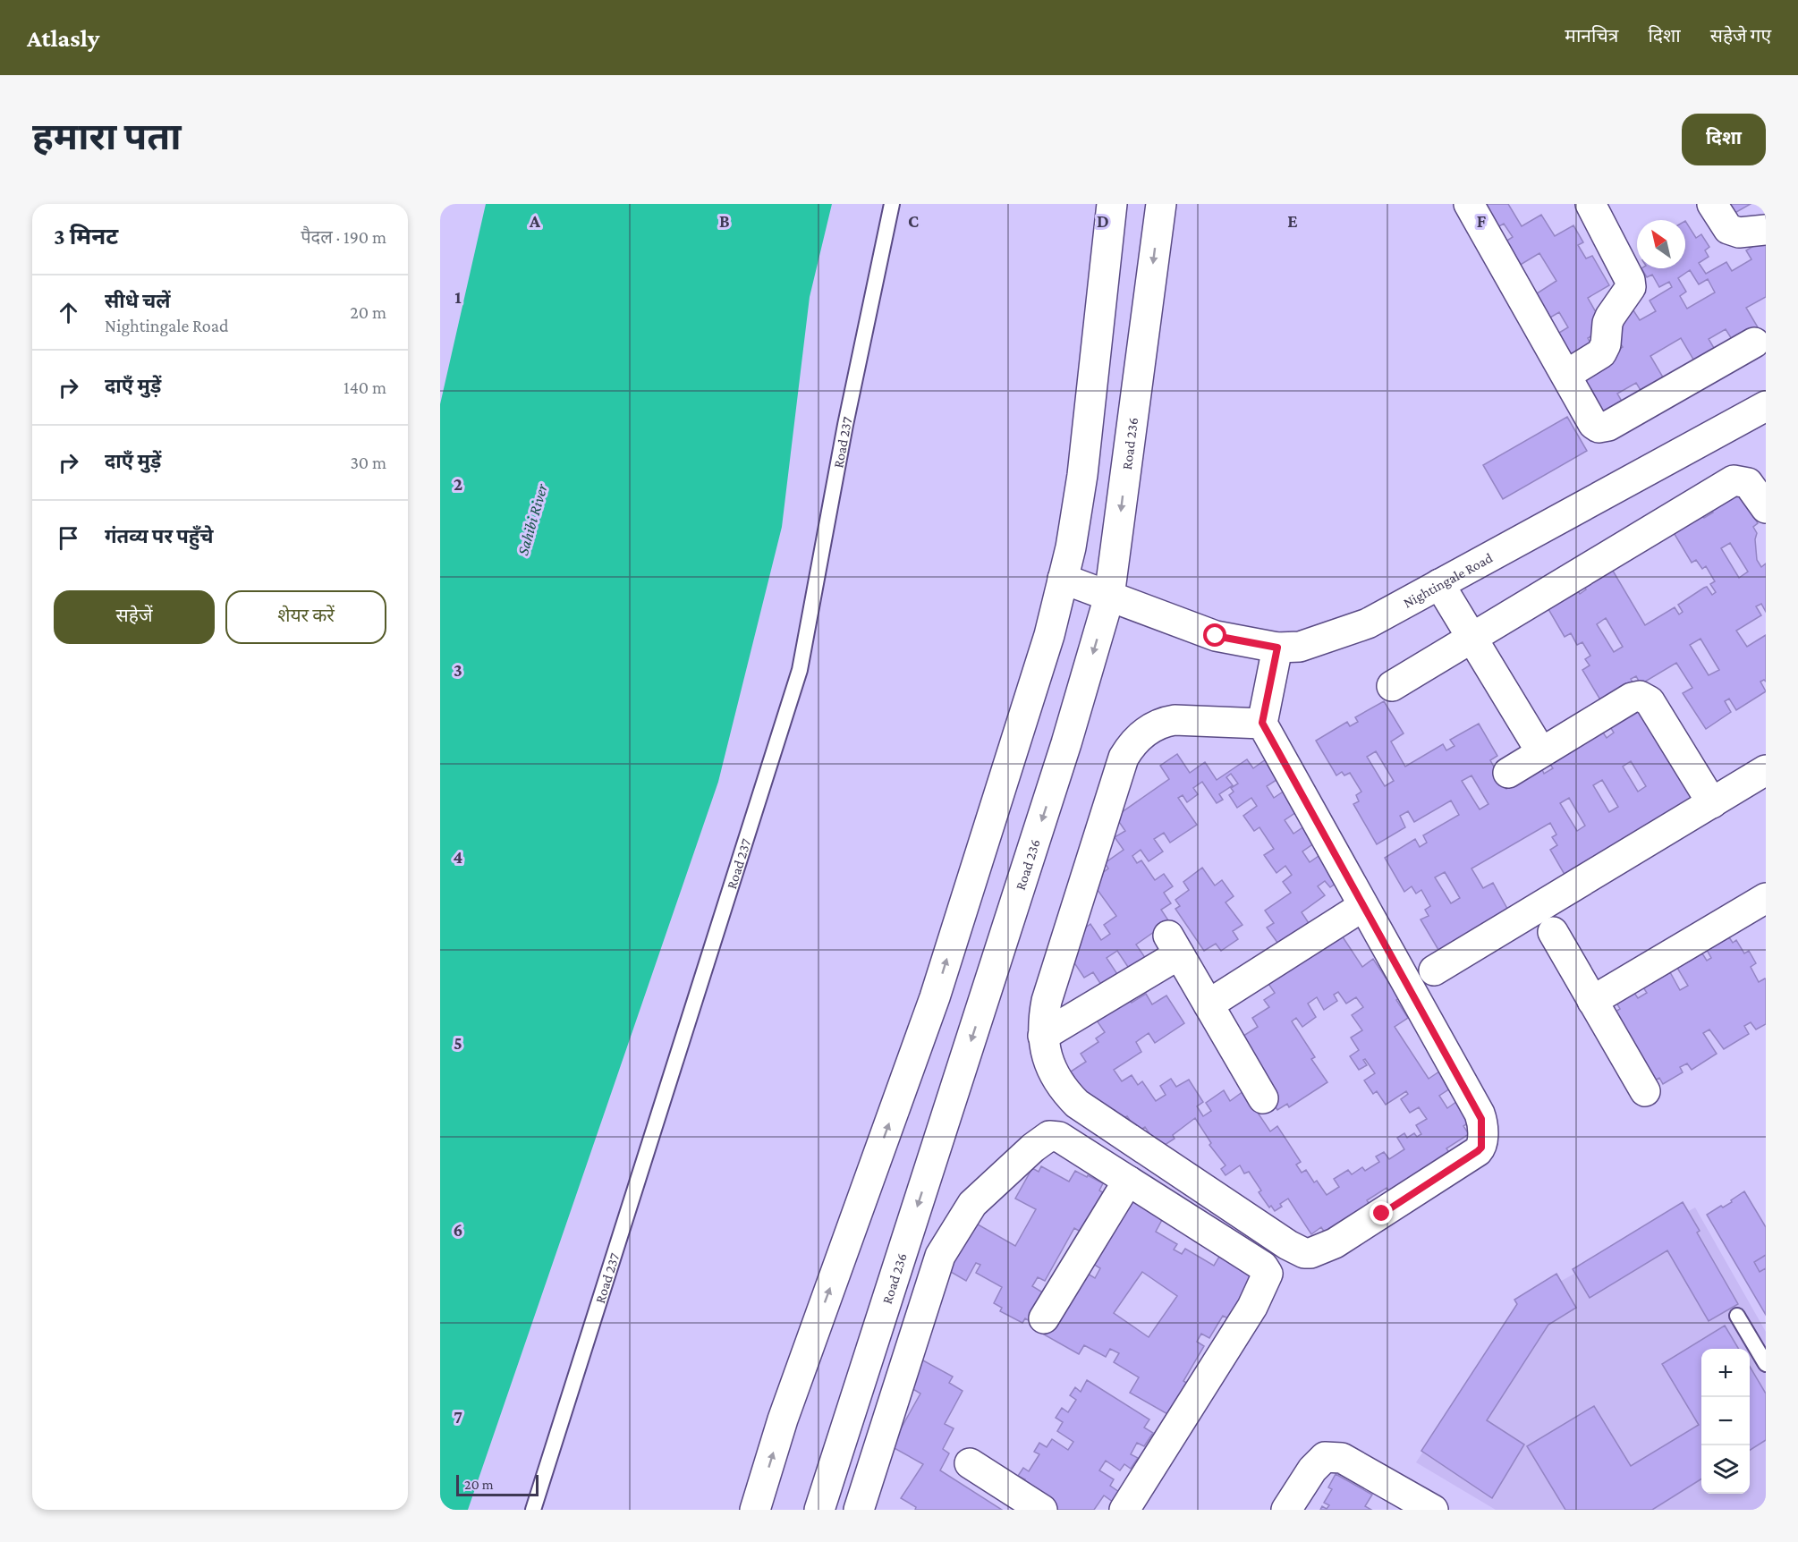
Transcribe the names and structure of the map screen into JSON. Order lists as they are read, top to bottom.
{
  "streets": {
    "street": ["Road 236", "Nightingale Road"],
    "lane": ["Road 237"]
  },
  "crossings": [
    ["Road 236", "Nightingale Road"]
  ],
  "water": ["Sahibi River"],
  "scale_bar": "20 m",
  "north": "top left",
  "page": {
    "header": "Atlasly",
    "nav": ["मानचित्र", "दिशा", "सहेजे गए"],
    "buttons": [
      "दिशा",
      ["सहेजें", "शेयर करें"]
    ],
    "title": "हमारा पता",
    "heading": ["3 मिनट", "पैदल · 190 m"],
    "list": [
      ["सीधे चलें", "Nightingale Road", "20 m"],
      ["दाएँ मुड़ें", "140 m"],
      ["दाएँ मुड़ें", "30 m"],
      "गंतव्य पर पहुँचे"
    ],
    "map_buttons": ["+", "−"],
    "scale": "20 m"
  },
  "grid": {
    "columns": [
      "A",
      "B",
      "C",
      "D",
      "E",
      "F"
    ],
    "rows": [
      "1",
      "2",
      "3",
      "4",
      "5",
      "6",
      "7"
    ]
  }
}
